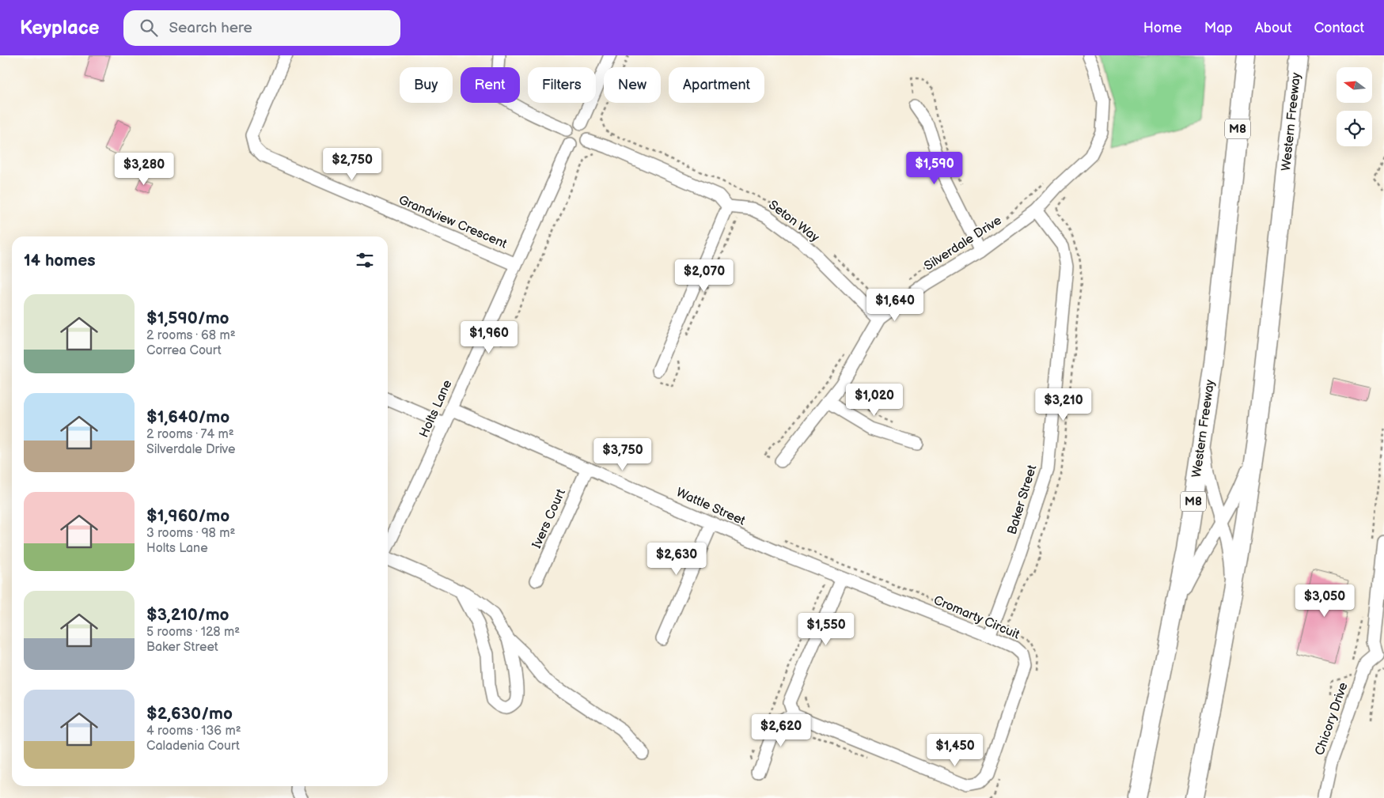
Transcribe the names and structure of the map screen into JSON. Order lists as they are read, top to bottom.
{
  "streets": {
    "highway": ["Western Freeway", "M8"],
    "street": [
      "Seton Way",
      "Grandview Crescent",
      "Silverdale Drive",
      "Holts Lane",
      "Baker Street",
      "Wattle Street",
      "Ivers Court",
      "Cromarty Circuit",
      "Chicory Drive"
    ]
  },
  "crossings": [
    ["Seton Way", "Silverdale Drive"],
    ["Grandview Crescent", "Holts Lane"],
    ["Silverdale Drive", "Baker Street"],
    ["Holts Lane", "Wattle Street"],
    ["Baker Street", "Cromarty Circuit"],
    ["Wattle Street", "Ivers Court"],
    ["Wattle Street", "Cromarty Circuit"]
  ],
  "north": "left",
  "page": {
    "header": "Keyplace",
    "search": "Search here",
    "nav": [
      "Home",
      "Map",
      "About",
      "Contact"
    ],
    "chip": [
      "Buy",
      "Rent",
      "Filters",
      "New",
      "Apartment"
    ],
    "price": [
      "$2,750",
      "$1,590",
      "$3,280",
      "$2,070",
      "$1,640",
      "$1,960",
      "$1,020",
      "$3,210",
      "$3,750",
      "$2,630",
      "$3,050",
      "$1,550",
      "$2,620",
      "$1,450"
    ],
    "heading": "14 homes",
    "list": [
      {
        "name": "$1,590/mo",
        "note": "2 rooms · 68 m² · Correa Court"
      },
      {
        "name": "$1,640/mo",
        "note": "2 rooms · 74 m² · Silverdale Drive"
      },
      {
        "name": "$1,960/mo",
        "note": "3 rooms · 98 m² · Holts Lane"
      },
      {
        "name": "$3,210/mo",
        "note": "5 rooms · 128 m² · Baker Street"
      },
      {
        "name": "$2,630/mo",
        "note": "4 rooms · 136 m² · Caladenia Court"
      }
    ]
  }
}
